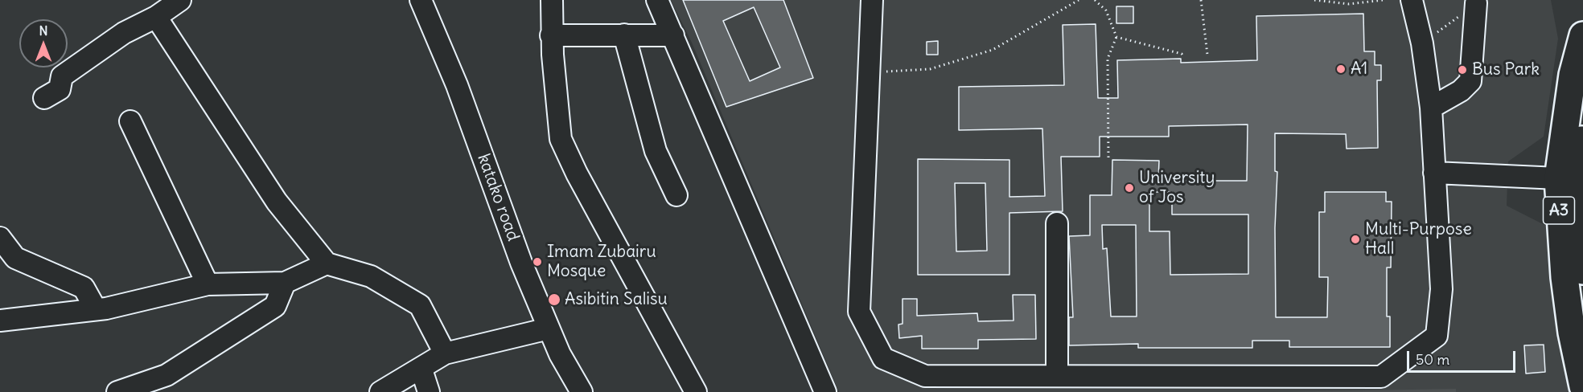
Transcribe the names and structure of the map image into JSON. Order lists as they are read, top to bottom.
{
  "streets": {
    "highway": ["A3"],
    "street": ["katako road"]
  },
  "places": [
    "A1",
    "Bus Park",
    "University of Jos",
    "Multi-Purpose Hall",
    "Imam Zubairu Mosque",
    "Asibitin Salisu"
  ],
  "scale_bar": "50 m",
  "north": "top"
}
